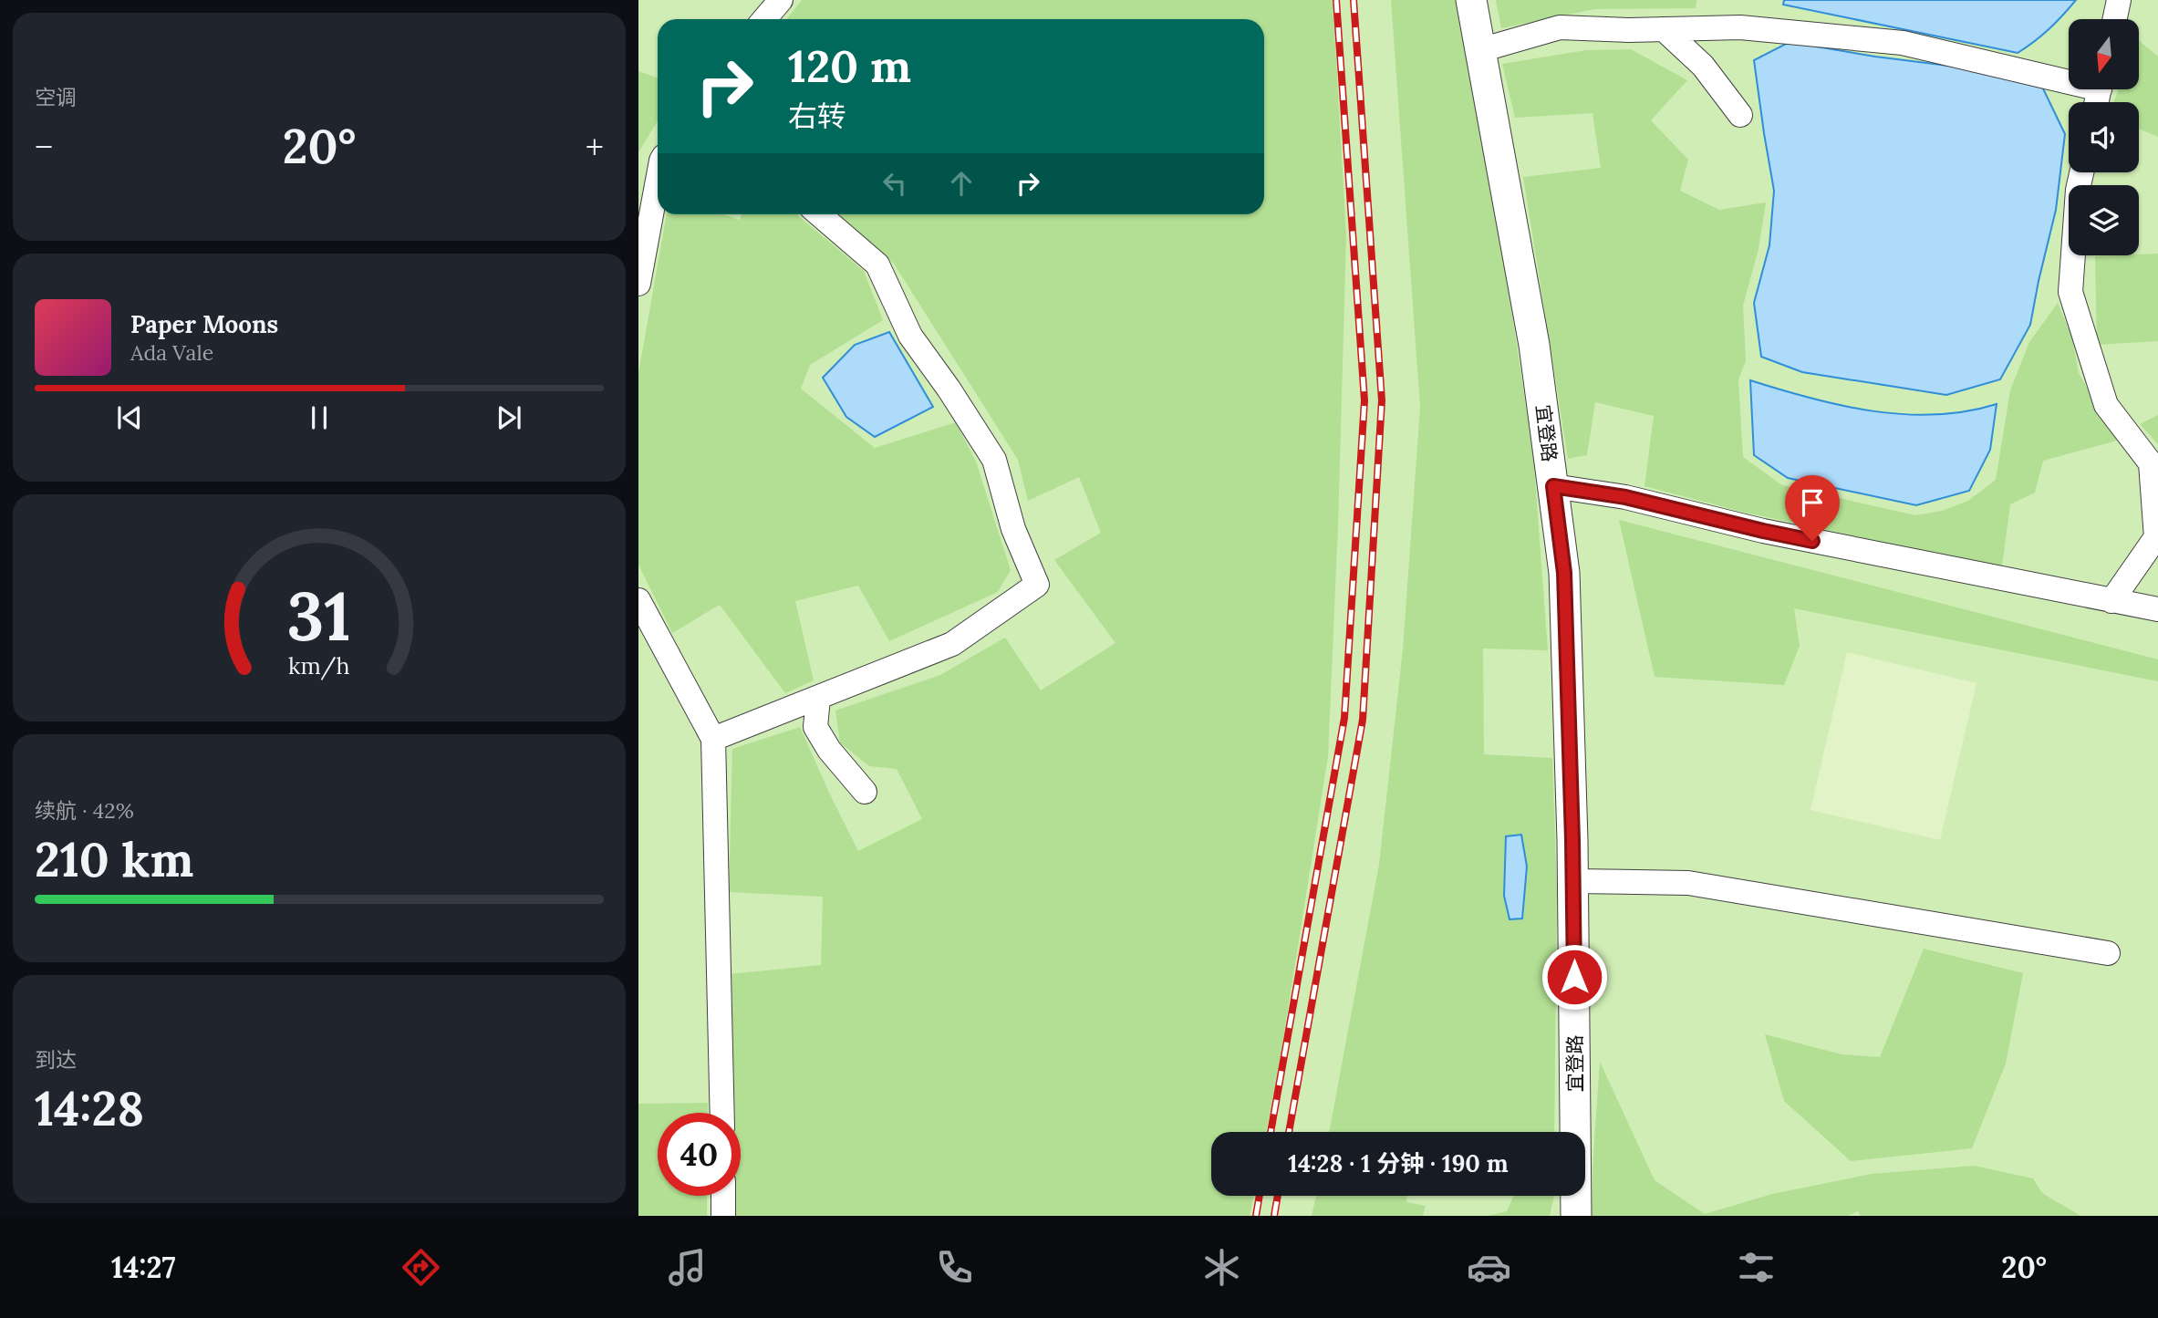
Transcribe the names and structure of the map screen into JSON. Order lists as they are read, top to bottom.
{
  "streets": {
    "street": ["宜登路"]
  },
  "north": "bottom",
  "page": {
    "tile": [
      "空调",
      ["续航 · 42%", "210 km"],
      ["到达", "14:28"]
    ],
    "turn": ["120 m", "右转"],
    "heat": ["−", "20°", "+"],
    "song": ["Paper Moons", "Ada Vale"],
    "limit": "40",
    "trip": "14:28 · 1 分钟 · 190 m",
    "tabs": ["14:27", "20°"],
    "gauge": ["31", "km/h"]
  }
}
